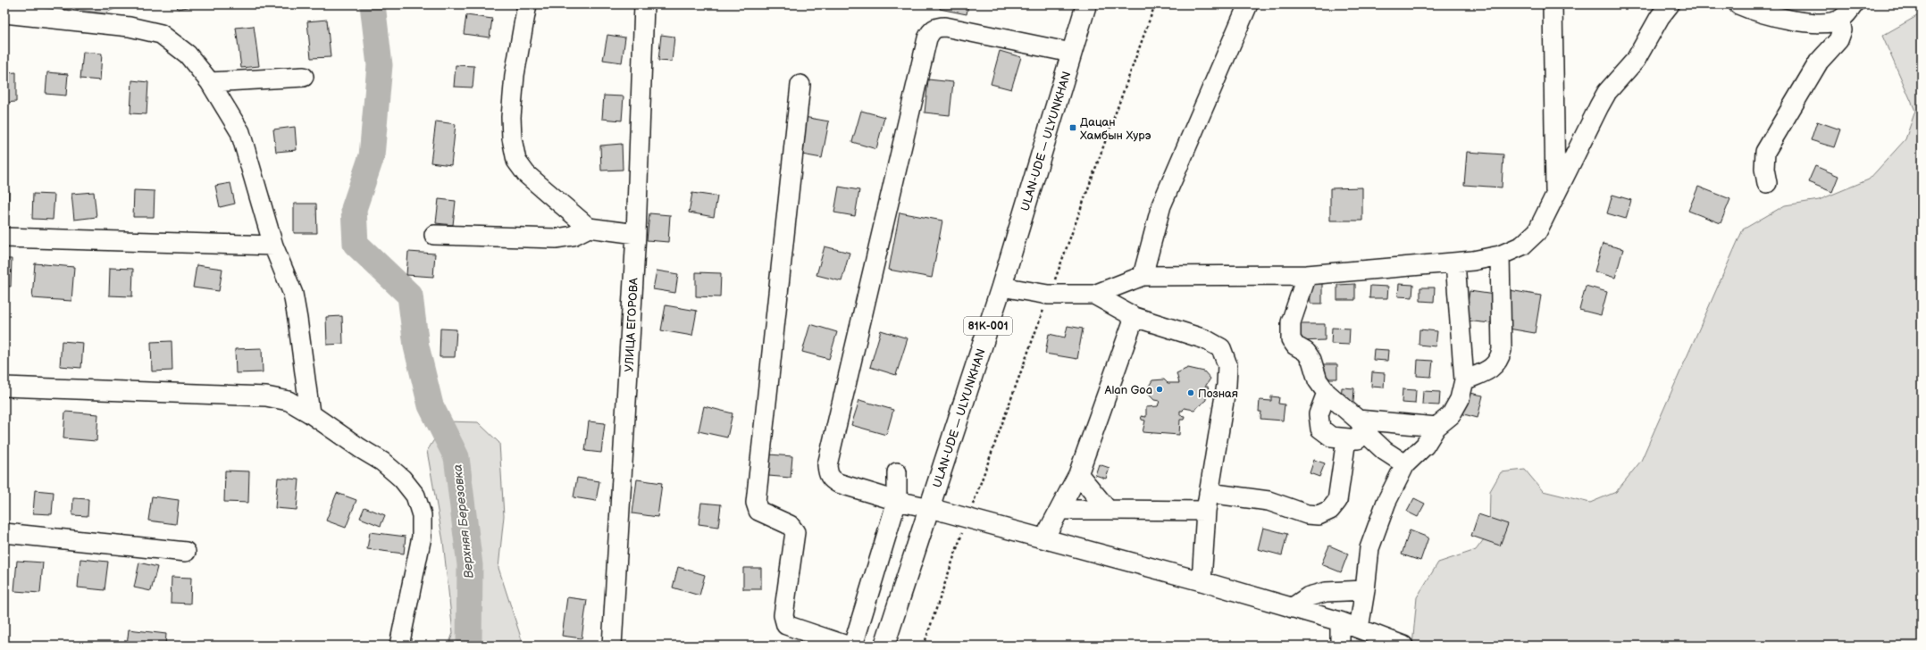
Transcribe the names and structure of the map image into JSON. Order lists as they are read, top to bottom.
{
  "streets": {
    "main road": ["ULAN-UDE — ULYUNKHAN", "81К-001"],
    "street": ["УЛИЦА ЕГОРОВА"]
  },
  "water": ["Верхняя Березовка"],
  "places": {
    "transit": ["Дацан Хамбын Хурэ"],
    "other": ["Alan Goa", "Позная"]
  }
}
